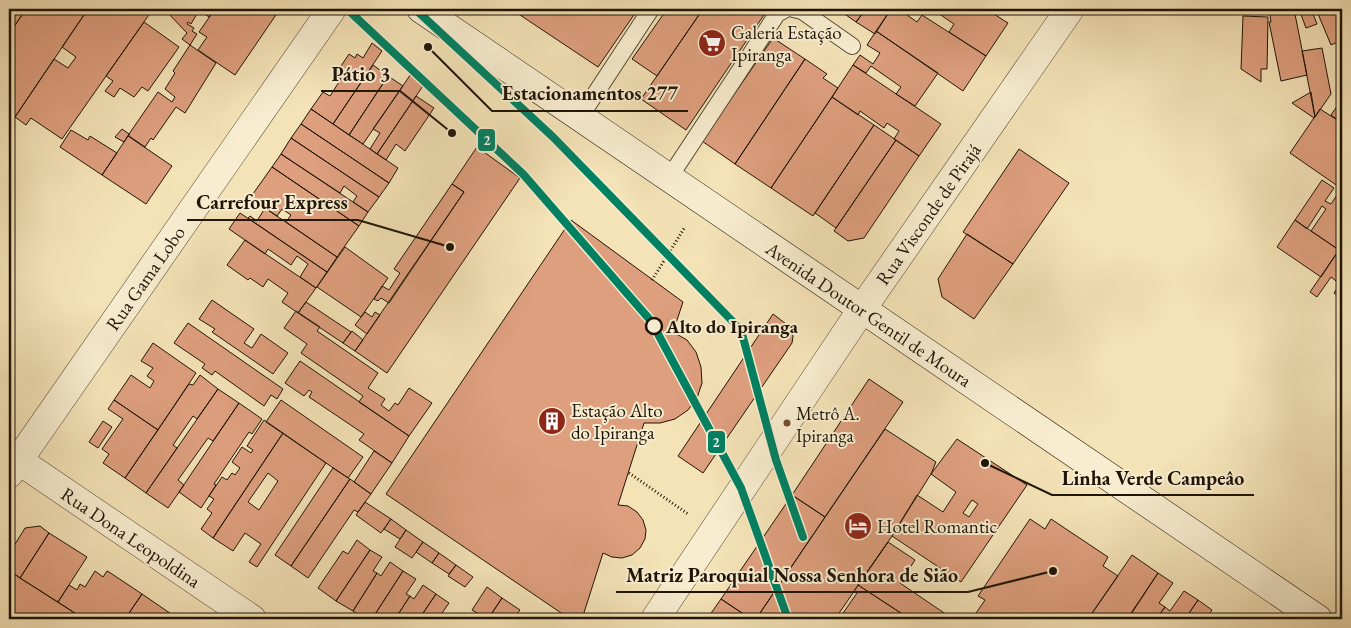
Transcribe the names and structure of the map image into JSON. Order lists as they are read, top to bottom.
{
  "streets": {
    "street": [
      "Rua Visconde de Pirajá",
      "Rua Gama Lobo",
      "Avenida Doutor Gentil de Moura",
      "Rua Dona Leopoldina"
    ]
  },
  "crossings": [
    ["Rua Visconde de Pirajá", "Avenida Doutor Gentil de Moura"],
    ["Rua Gama Lobo", "Rua Dona Leopoldina"]
  ],
  "places": {
    "supermarket": ["Galeria Estação Ipiranga"],
    "other": [
      "Estacionamentos 277",
      "Pátio 3",
      "Carrefour Express",
      "Alto do Ipiranga",
      "Metrô A. Ipiranga",
      "Linha Verde Campeâo",
      "Matriz Paroquial Nossa Senhora de Sião"
    ],
    "building": ["Estação Alto do Ipiranga"],
    "hotel": ["Hotel Romantic"]
  },
  "lines": ["transit line 2"]
}
